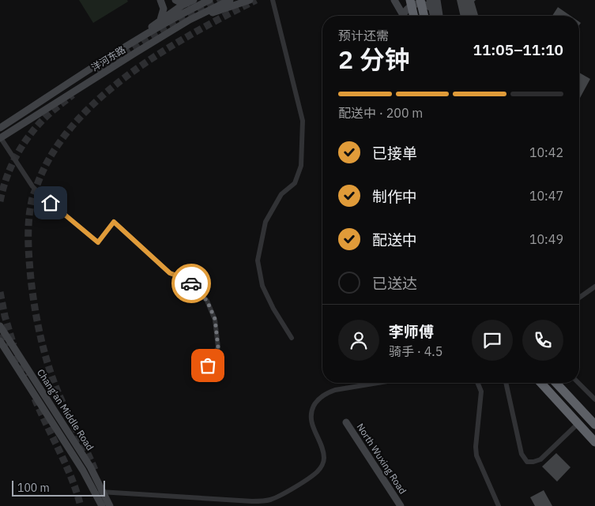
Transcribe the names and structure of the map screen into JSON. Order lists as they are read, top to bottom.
{
  "streets": {
    "main road": ["洋河东路", "Chang'an Middle Road", "North Wuxing Road"]
  },
  "scale_bar": "100 m",
  "page": {
    "heading": ["2 分钟", "预计还需", "11:05–11:10"],
    "panel": ["李师傅", "骑手 · 4.5"],
    "bar": "配送中 · 200 m",
    "list": [
      ["已接单", "10:42"],
      ["制作中", "10:47"],
      ["配送中", "10:49"],
      "已送达"
    ],
    "scale": "100 m"
  }
}
